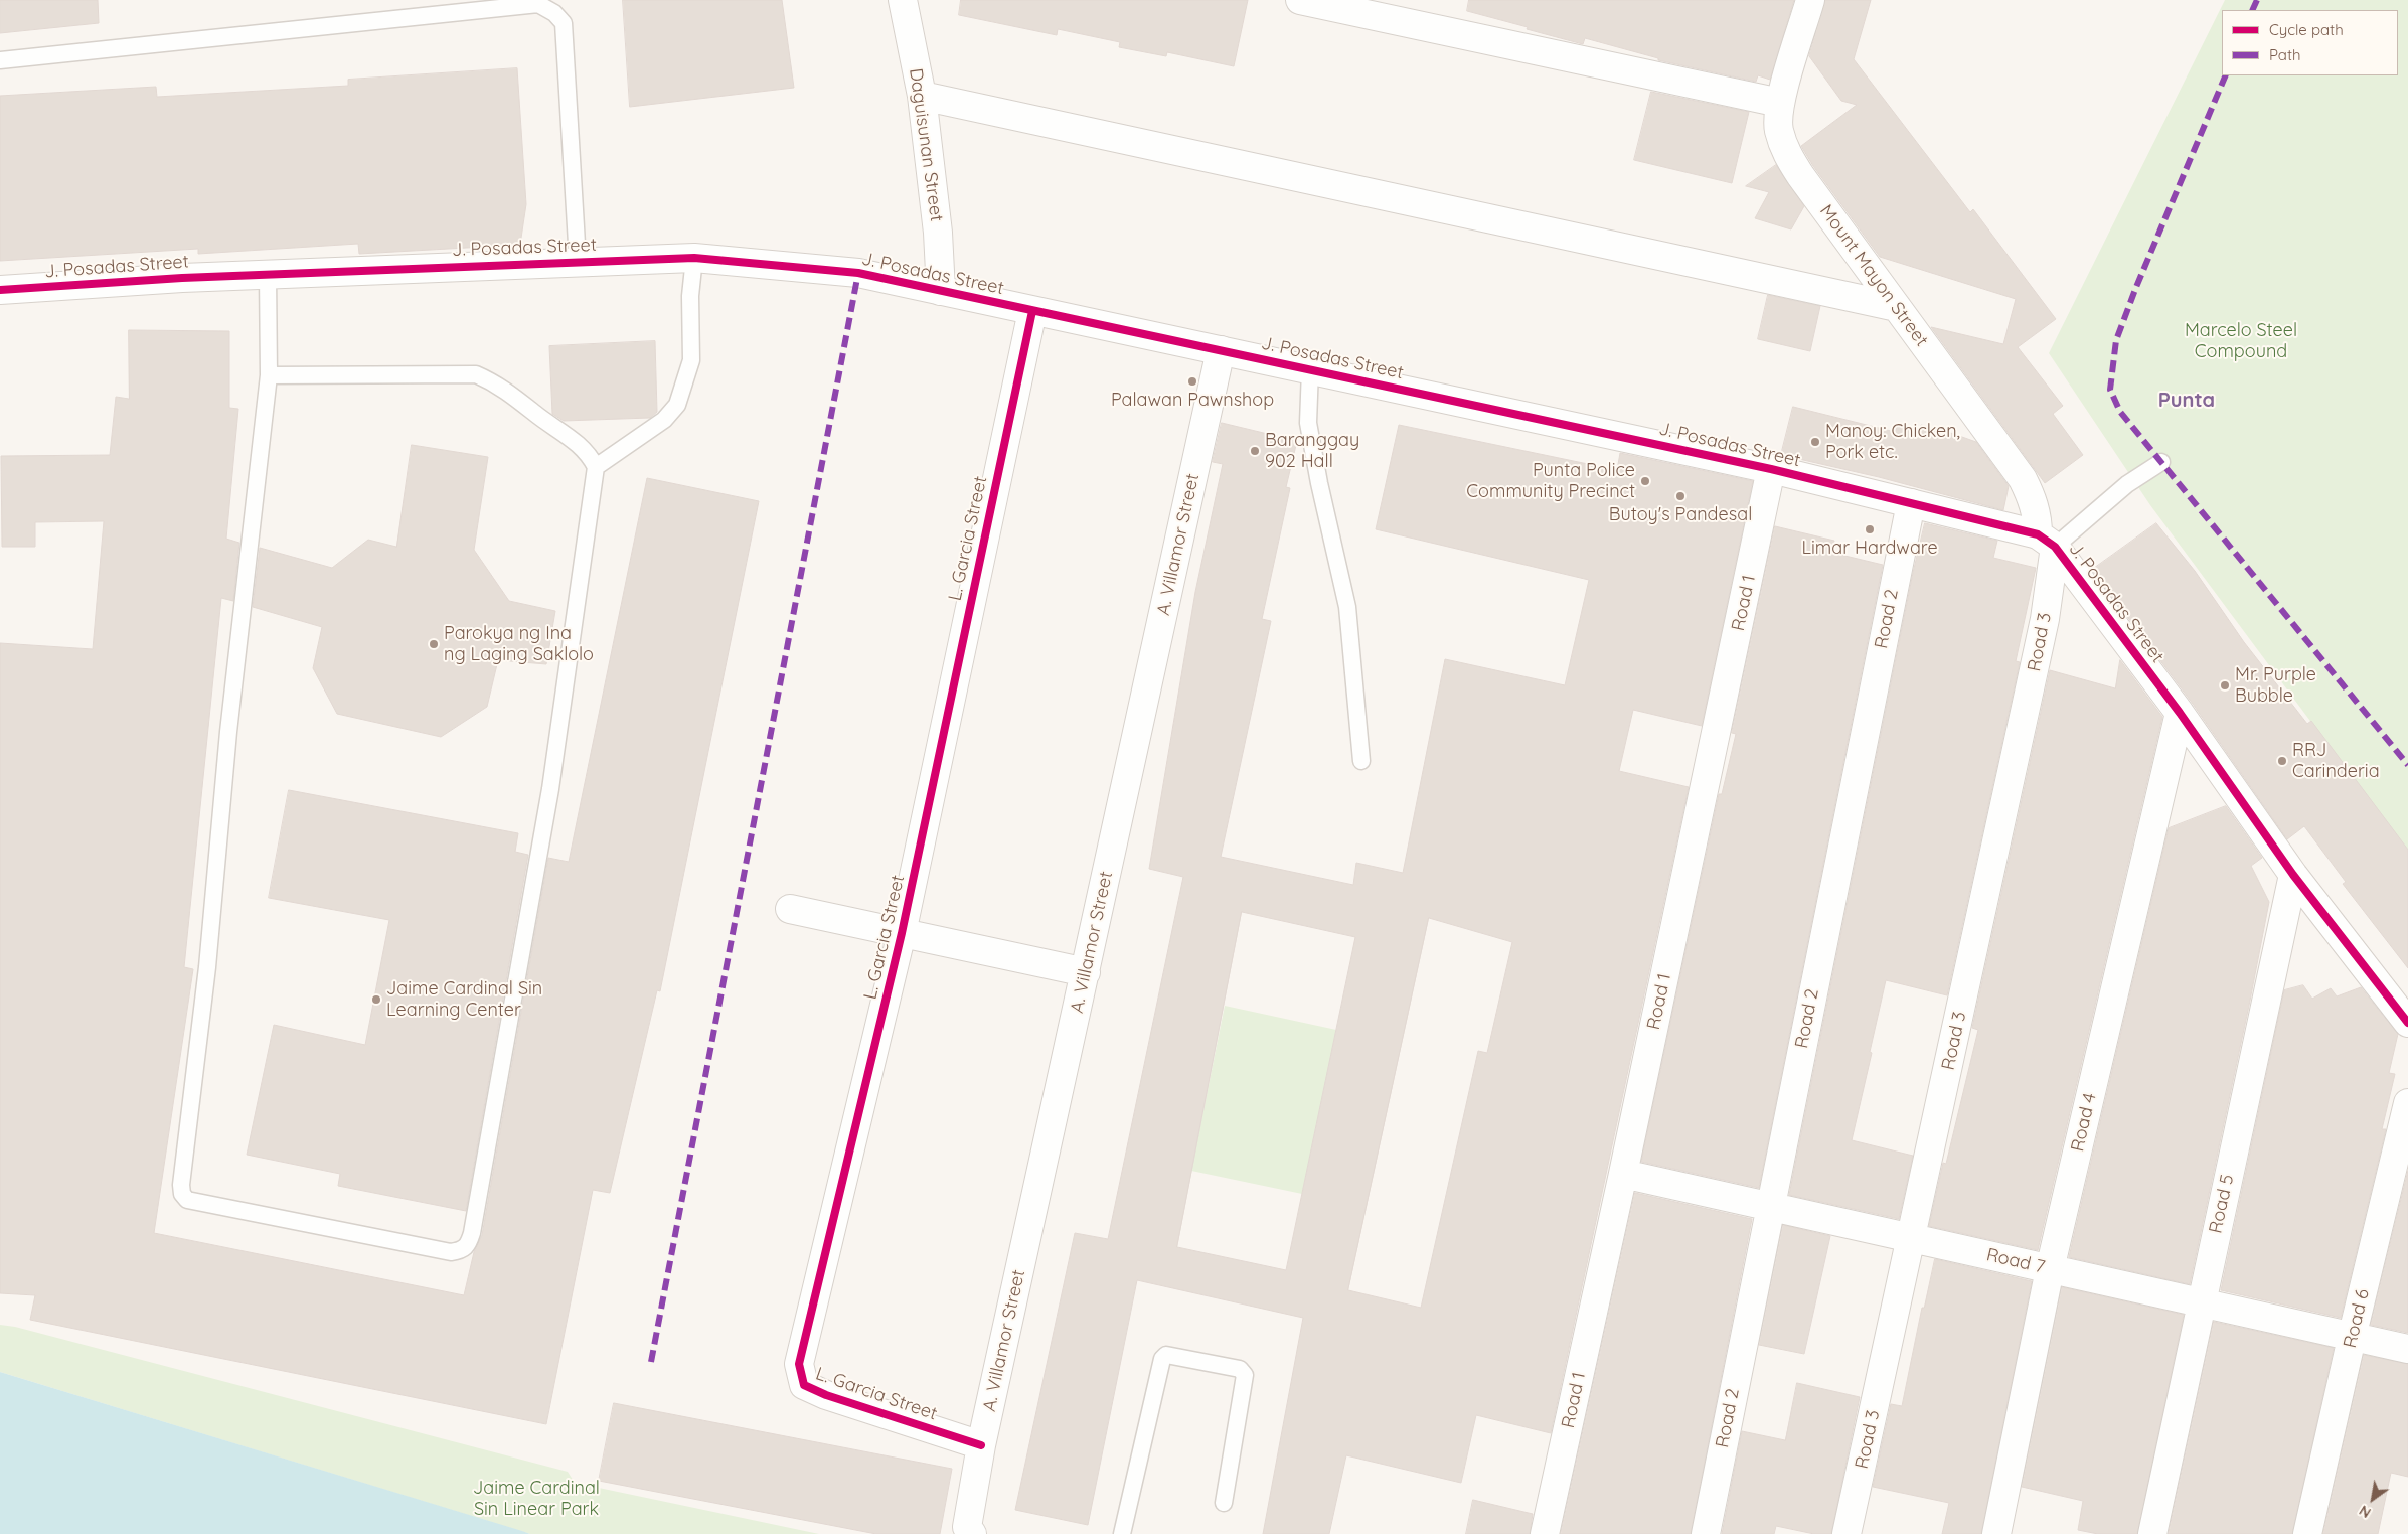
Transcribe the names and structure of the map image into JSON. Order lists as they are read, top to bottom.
{
  "streets": {
    "street": [
      "Daguisunan Street",
      "J. Posadas Street",
      "Mount Mayon Street",
      "L. Garcia Street",
      "A. Villamor Street",
      "Road 1",
      "Road 2",
      "Road 3",
      "Road 4",
      "Road 5",
      "Road 7",
      "Road 6"
    ]
  },
  "crossings": [
    ["Daguisunan Street", "J. Posadas Street"],
    ["J. Posadas Street", "Mount Mayon Street"],
    ["J. Posadas Street", "L. Garcia Street"],
    ["J. Posadas Street", "A. Villamor Street"],
    ["J. Posadas Street", "Road 1"],
    ["J. Posadas Street", "Road 2"],
    ["J. Posadas Street", "Road 3"],
    ["J. Posadas Street", "Road 4"],
    ["J. Posadas Street", "Road 5"],
    ["Mount Mayon Street", "Road 3"],
    ["L. Garcia Street", "A. Villamor Street"],
    ["Road 1", "Road 7"],
    ["Road 2", "Road 7"],
    ["Road 3", "Road 7"],
    ["Road 4", "Road 7"],
    ["Road 5", "Road 7"],
    ["Road 7", "Road 6"]
  ],
  "districts": ["Punta"],
  "parks": ["Marcelo Steel Compound", "Jaime Cardinal Sin Linear Park"],
  "places": [
    "Palawan Pawnshop",
    "Manoy: Chicken, Pork etc.",
    "Baranggay 902 Hall",
    "Punta Police Community Precinct",
    "Butoy's Pandesal",
    "Limar Hardware",
    "Parokya ng Ina ng Laging Saklolo",
    "Mr. Purple Bubble",
    "RRJ Carinderia",
    "Jaime Cardinal Sin Learning Center"
  ],
  "legend": ["Cycle path", "Path"],
  "north": "bottom left"
}
